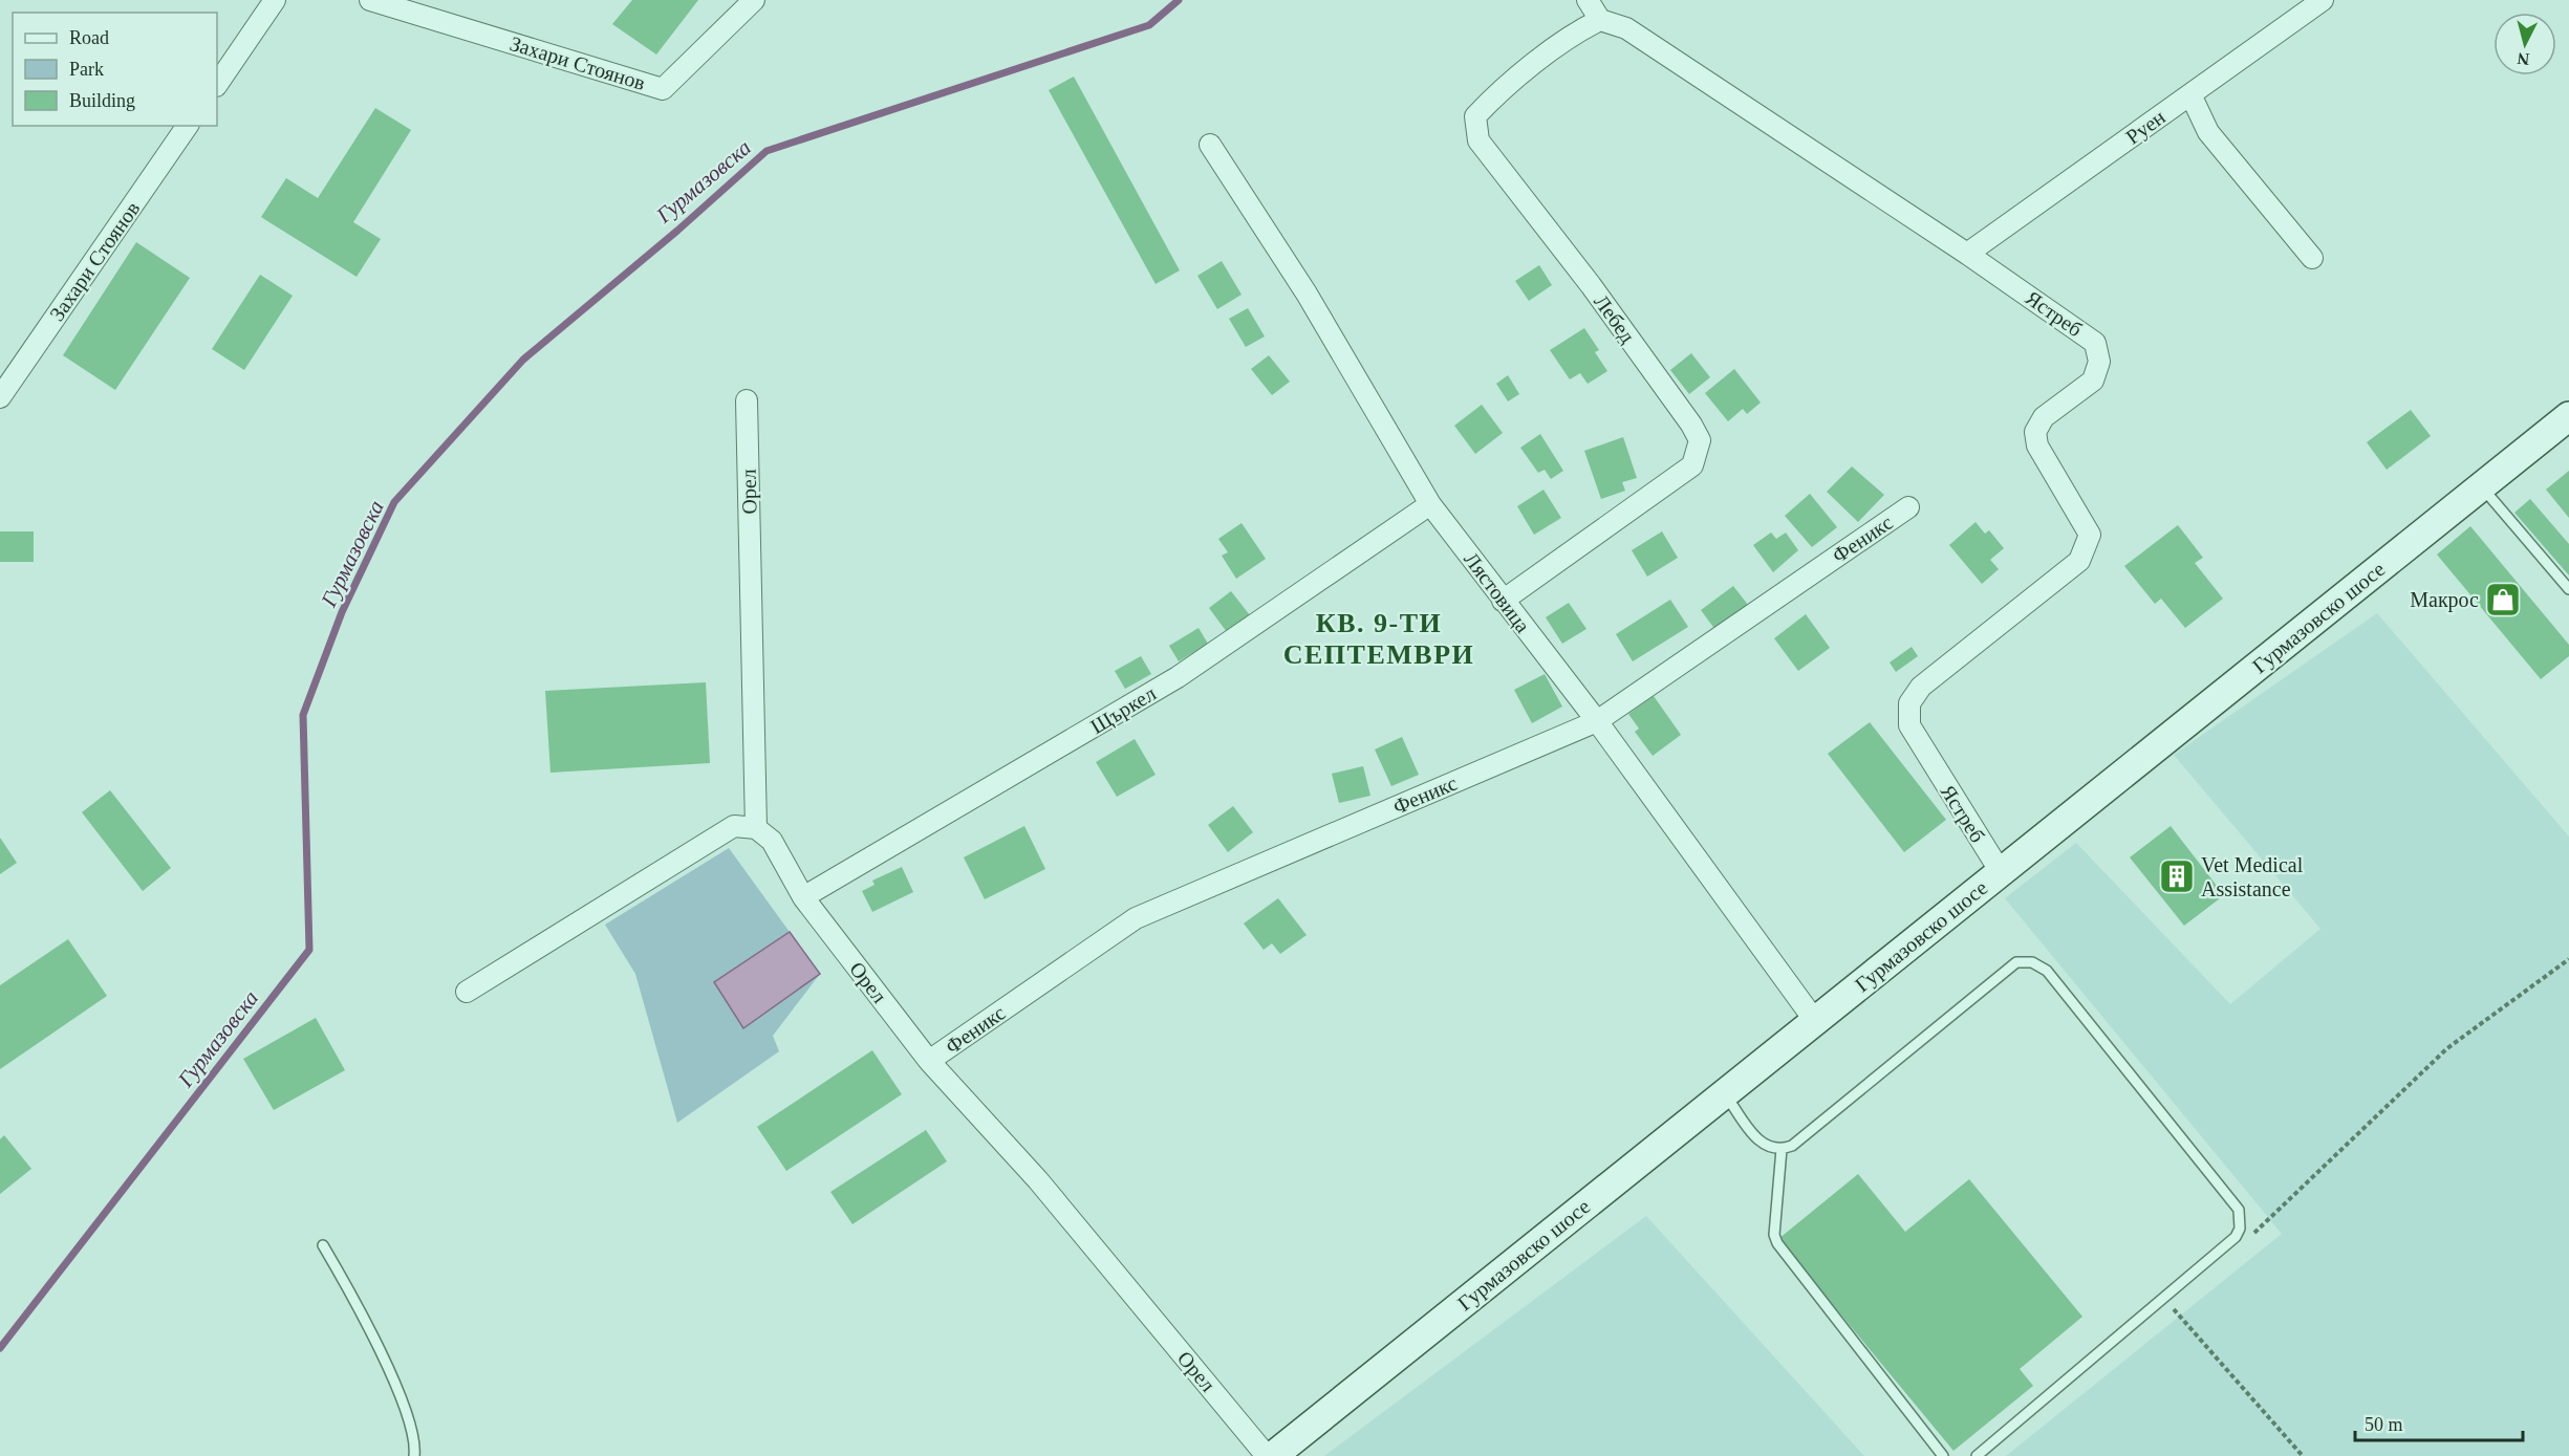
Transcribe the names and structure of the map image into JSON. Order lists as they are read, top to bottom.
{
  "streets": {
    "street": [
      "Захари Стоянов",
      "Руен",
      "Ястреб",
      "Лебед",
      "Орел",
      "Феникс",
      "Лястовица",
      "Гурмазовско шосе",
      "Щъркел"
    ]
  },
  "crossings": [
    ["Руен", "Ястреб"],
    ["Ястреб", "Лебед"],
    ["Ястреб", "Гурмазовско шосе"],
    ["Лебед", "Лястовица"],
    ["Орел", "Феникс"],
    ["Орел", "Щъркел"],
    ["Феникс", "Лястовица"],
    ["Лястовица", "Гурмазовско шосе"],
    ["Лястовица", "Щъркел"]
  ],
  "districts": ["КВ. 9-ТИ СЕПТЕМВРИ"],
  "water": ["Гурмазовска"],
  "places": {
    "shop": ["Макрос"],
    "building": ["Vet Medical Assistance"]
  },
  "legend": ["Road", "Park", "Building"],
  "scale_bar": "50 m",
  "north": "bottom"
}
